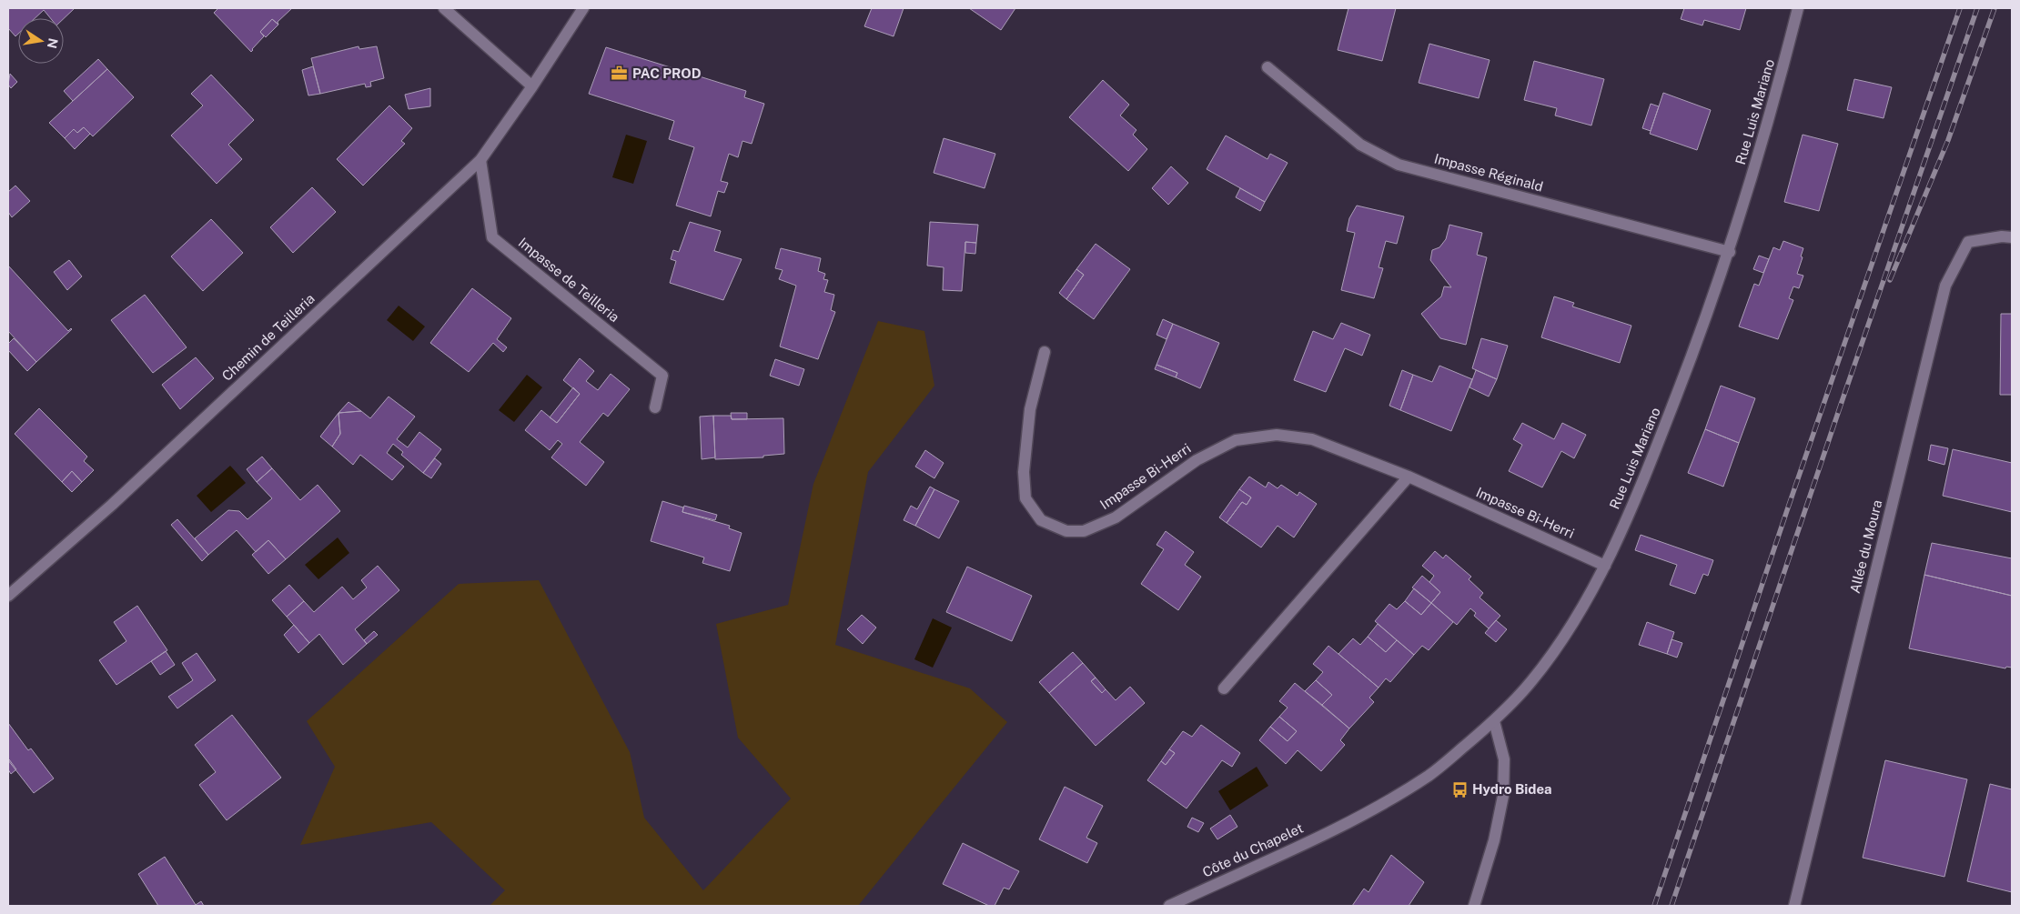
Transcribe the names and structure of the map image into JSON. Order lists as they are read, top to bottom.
{
  "streets": {
    "street": [
      "Rue Luis Mariano",
      "Impasse Réginald",
      "Impasse de Teilleria",
      "Chemin de Teilleria",
      "Impasse Bi-Herri",
      "Allée du Moura",
      "Côte du Chapelet"
    ]
  },
  "crossings": [
    ["Rue Luis Mariano", "Impasse Réginald"],
    ["Rue Luis Mariano", "Impasse Bi-Herri"],
    ["Rue Luis Mariano", "Côte du Chapelet"],
    ["Impasse de Teilleria", "Chemin de Teilleria"]
  ],
  "places": {
    "office": ["PAC PROD"],
    "bus stop": ["Hydro Bidea"]
  },
  "north": "right"
}
